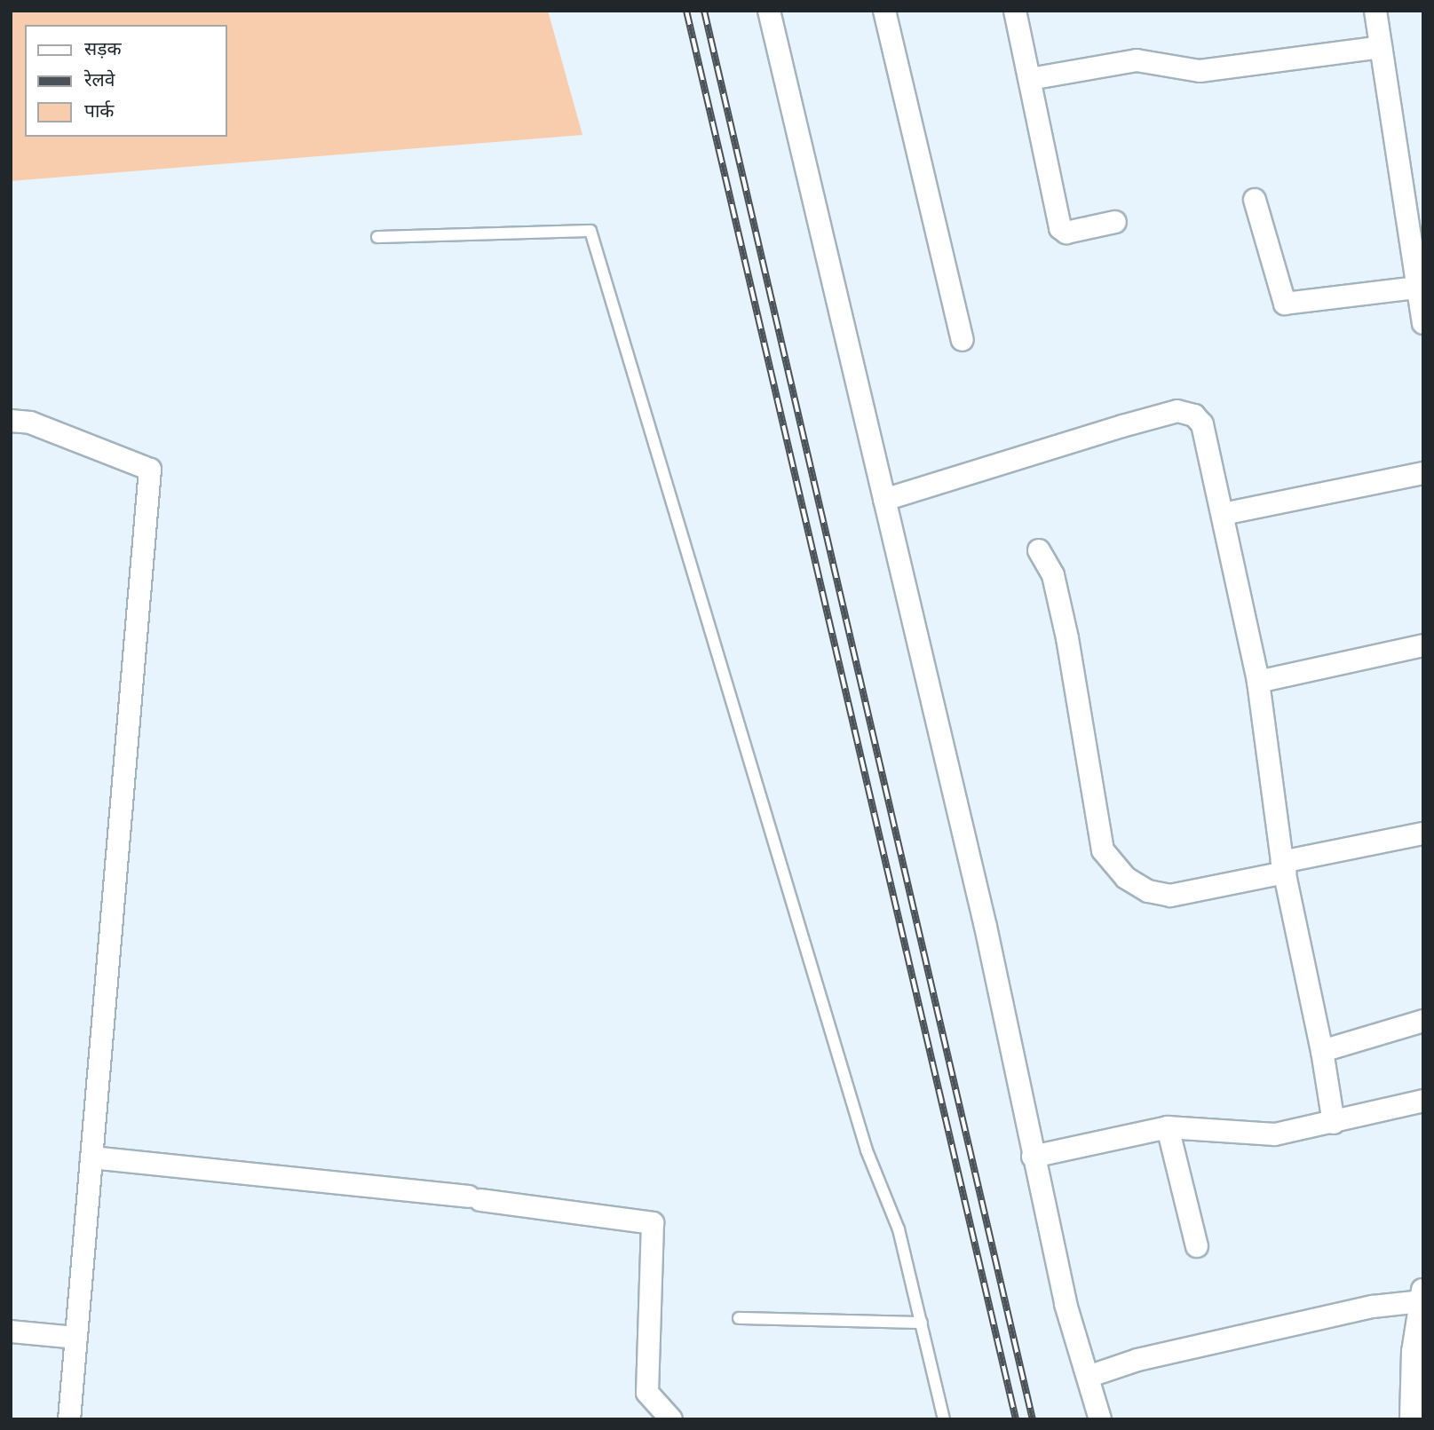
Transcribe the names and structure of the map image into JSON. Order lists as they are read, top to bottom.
{
  "legend": ["सड़क", "रेलवे", "पार्क"]
}
